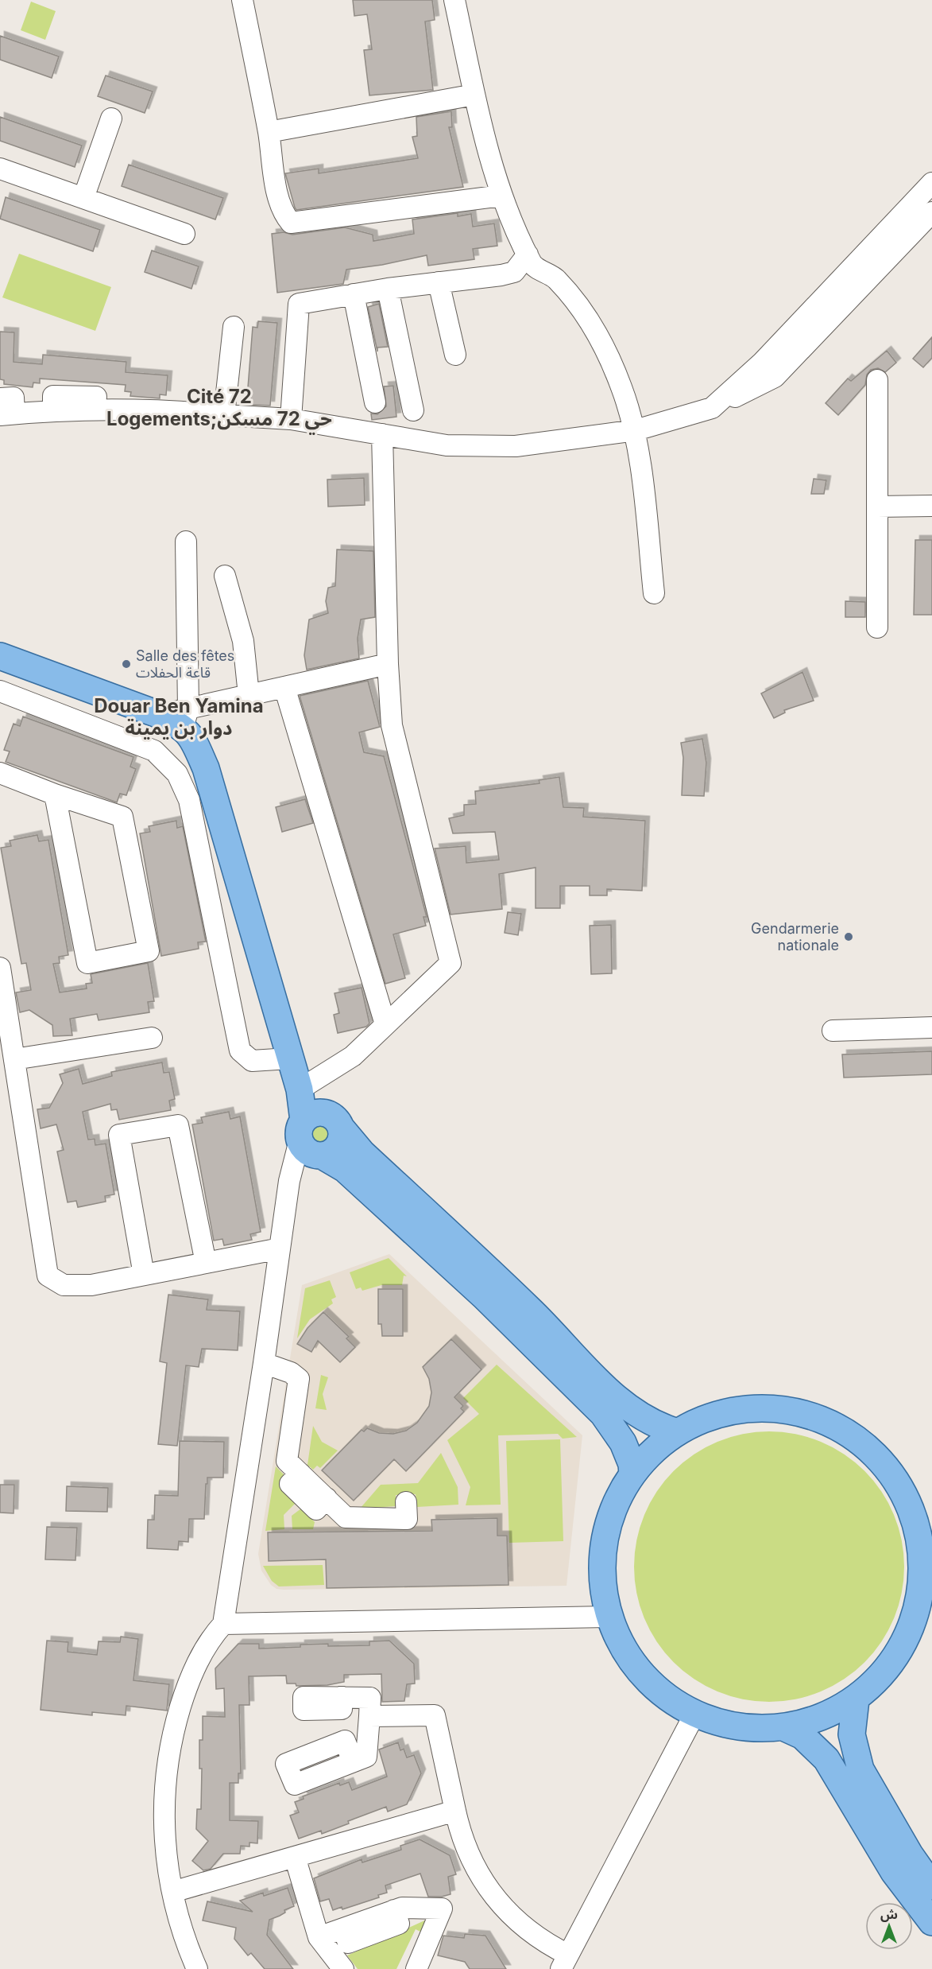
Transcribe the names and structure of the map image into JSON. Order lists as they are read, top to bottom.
{
  "districts": ["Cité 72 Logements;حي 72 مسكن", "Douar Ben Yamina دوار بن يمينة"],
  "places": ["Salle des fêtes قاعة الحفلات", "Gendarmerie nationale"],
  "north": "top"
}
